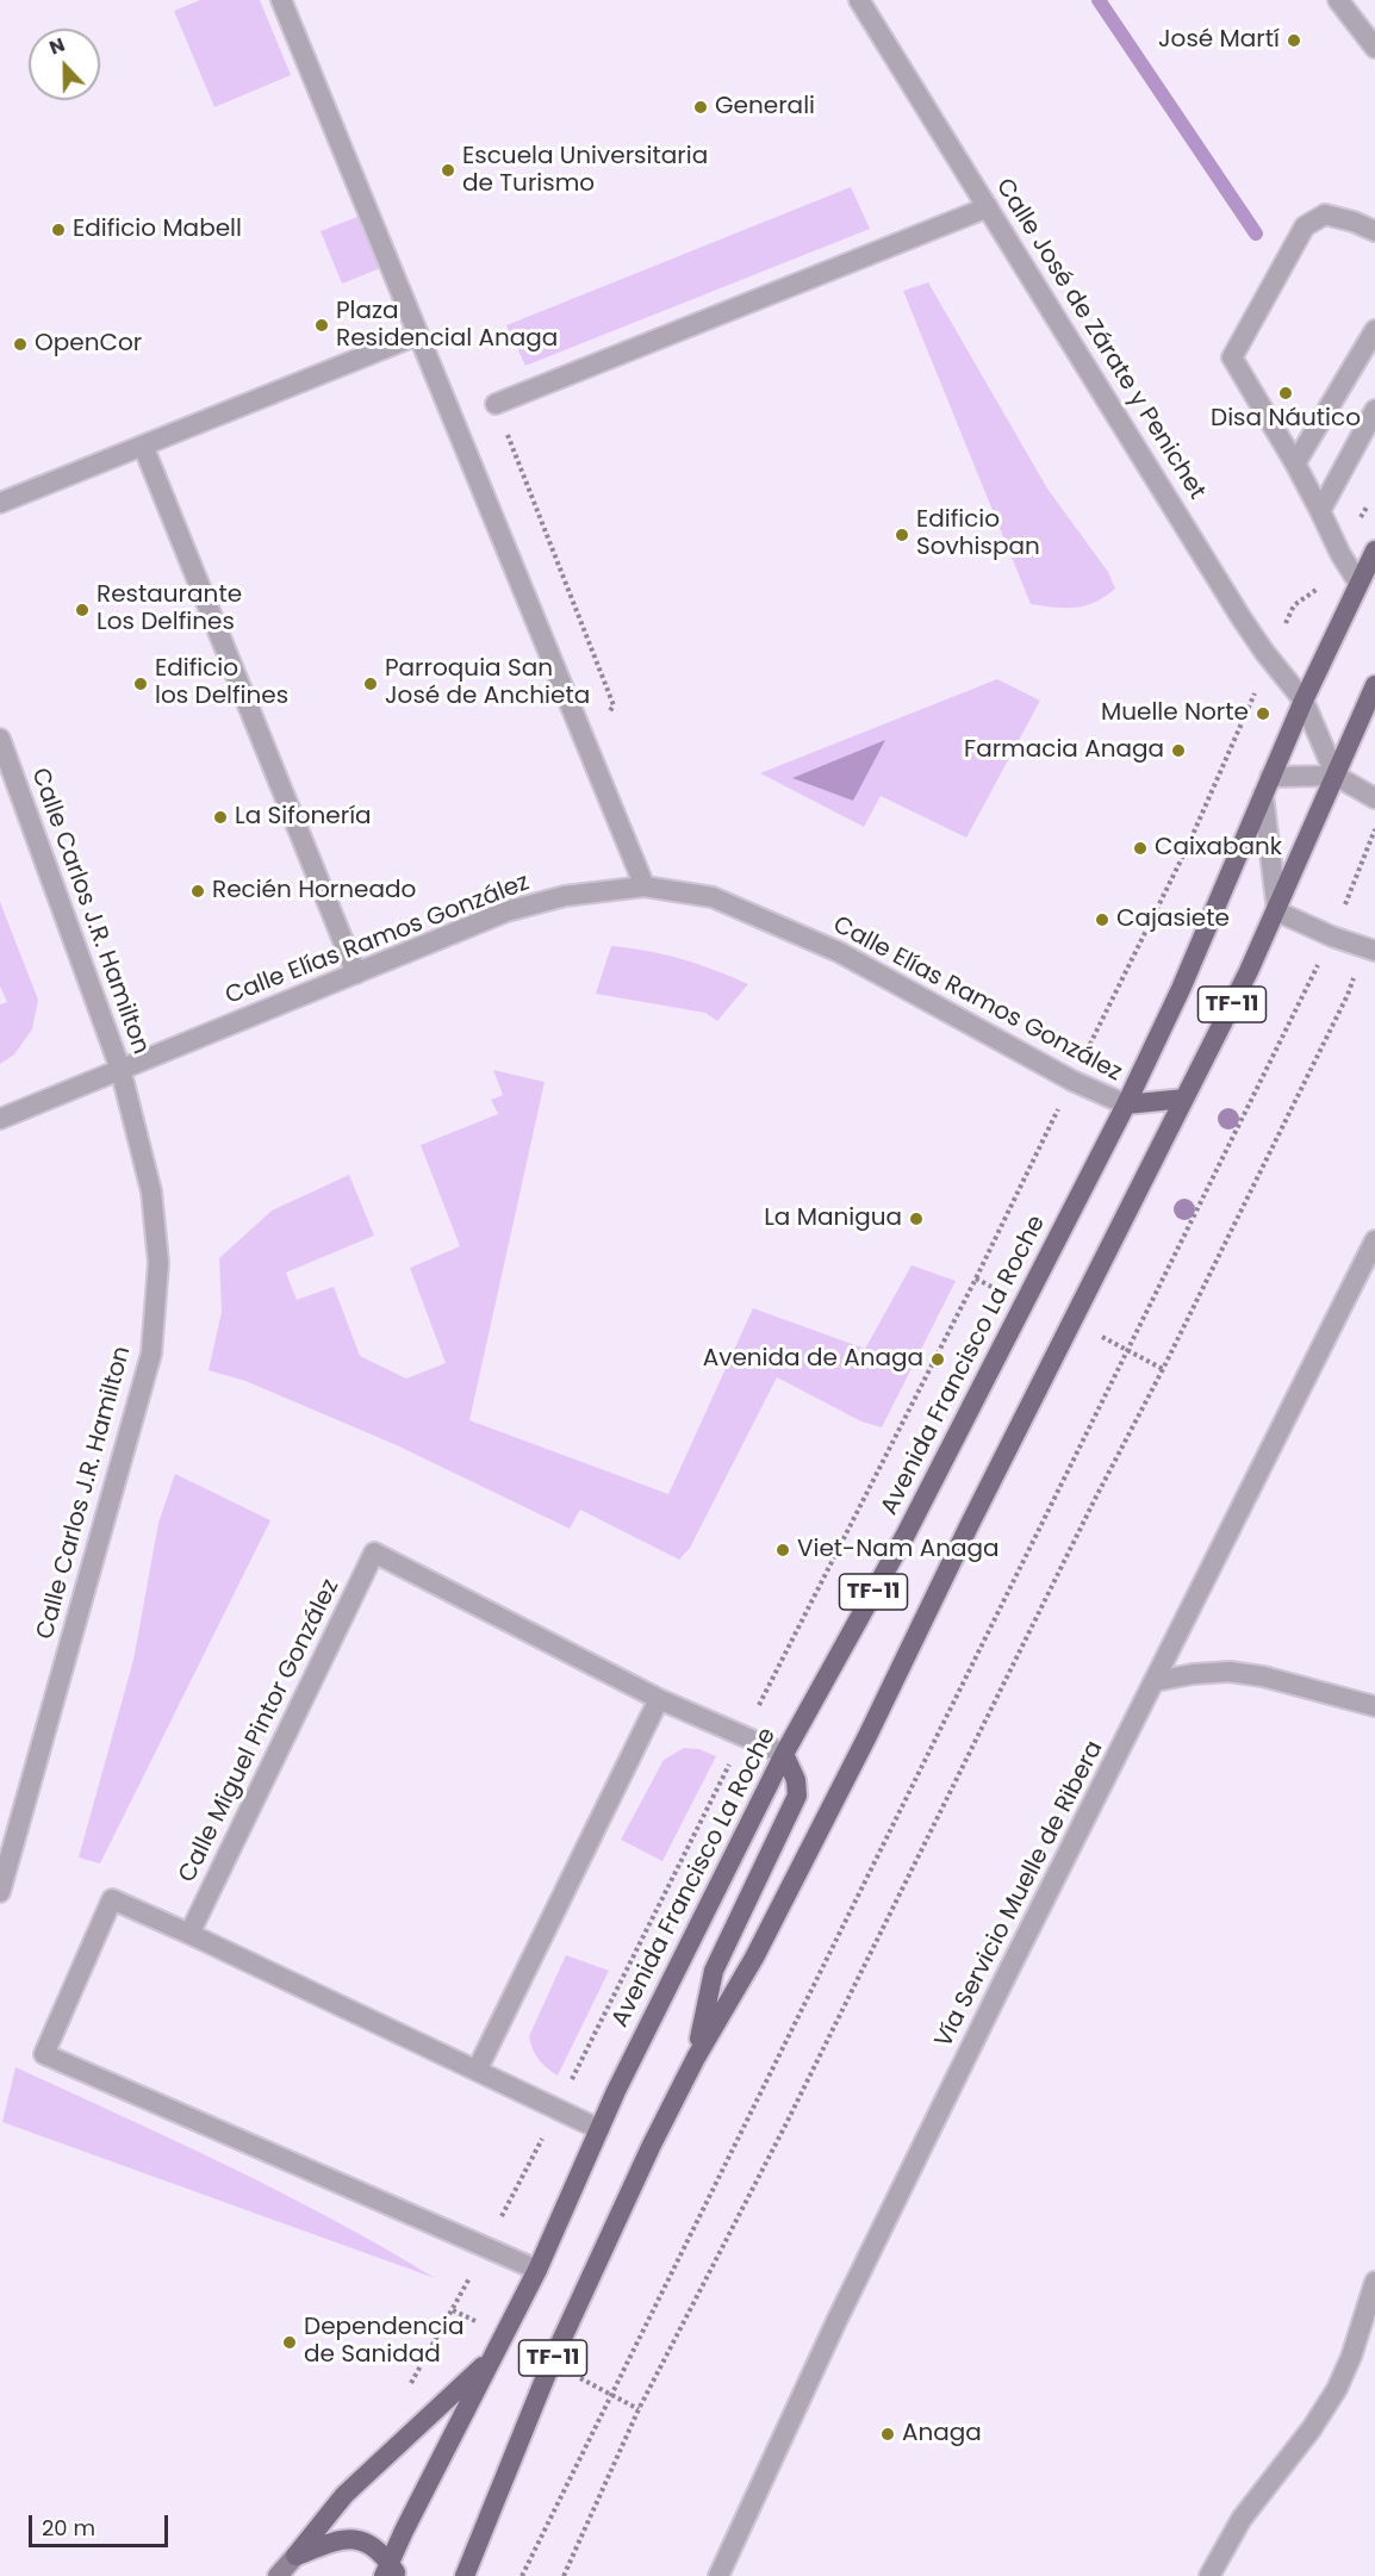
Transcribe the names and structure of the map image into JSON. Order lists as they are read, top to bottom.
{
  "streets": {
    "main road": ["TF-11", "Avenida Francisco La Roche"],
    "street": [
      "Calle José de Zárate y Penichet",
      "Calle Carlos J.R. Hamilton",
      "Calle Elías Ramos González",
      "Calle Miguel Pintor González",
      "Vía Servicio Muelle de Ribera"
    ]
  },
  "crossings": [
    ["Calle José de Zárate y Penichet", "TF-11"],
    ["Calle José de Zárate y Penichet", "Avenida Francisco La Roche"],
    ["Calle Carlos J.R. Hamilton", "Calle Elías Ramos González"],
    ["Calle Elías Ramos González", "Avenida Francisco La Roche"],
    ["Avenida Francisco La Roche", "Calle Miguel Pintor González"]
  ],
  "places": [
    "José Martí",
    "Generali",
    "Escuela Universitaria de Turismo",
    "Edificio Mabell",
    "Plaza Residencial Anaga",
    "OpenCor",
    "Disa Náutico",
    "Edificio Sovhispan",
    "Restaurante Los Delfines",
    "Edificio los Delfines",
    "Parroquia San José de Anchieta",
    "Muelle Norte",
    "Farmacia Anaga",
    "La Sifonería",
    "Caixabank",
    "Recién Horneado",
    "Cajasiete",
    "La Manigua",
    "Avenida de Anaga",
    "Viet-Nam Anaga",
    "Dependencia de Sanidad",
    "Anaga"
  ],
  "scale_bar": "20 m",
  "north": "top"
}
